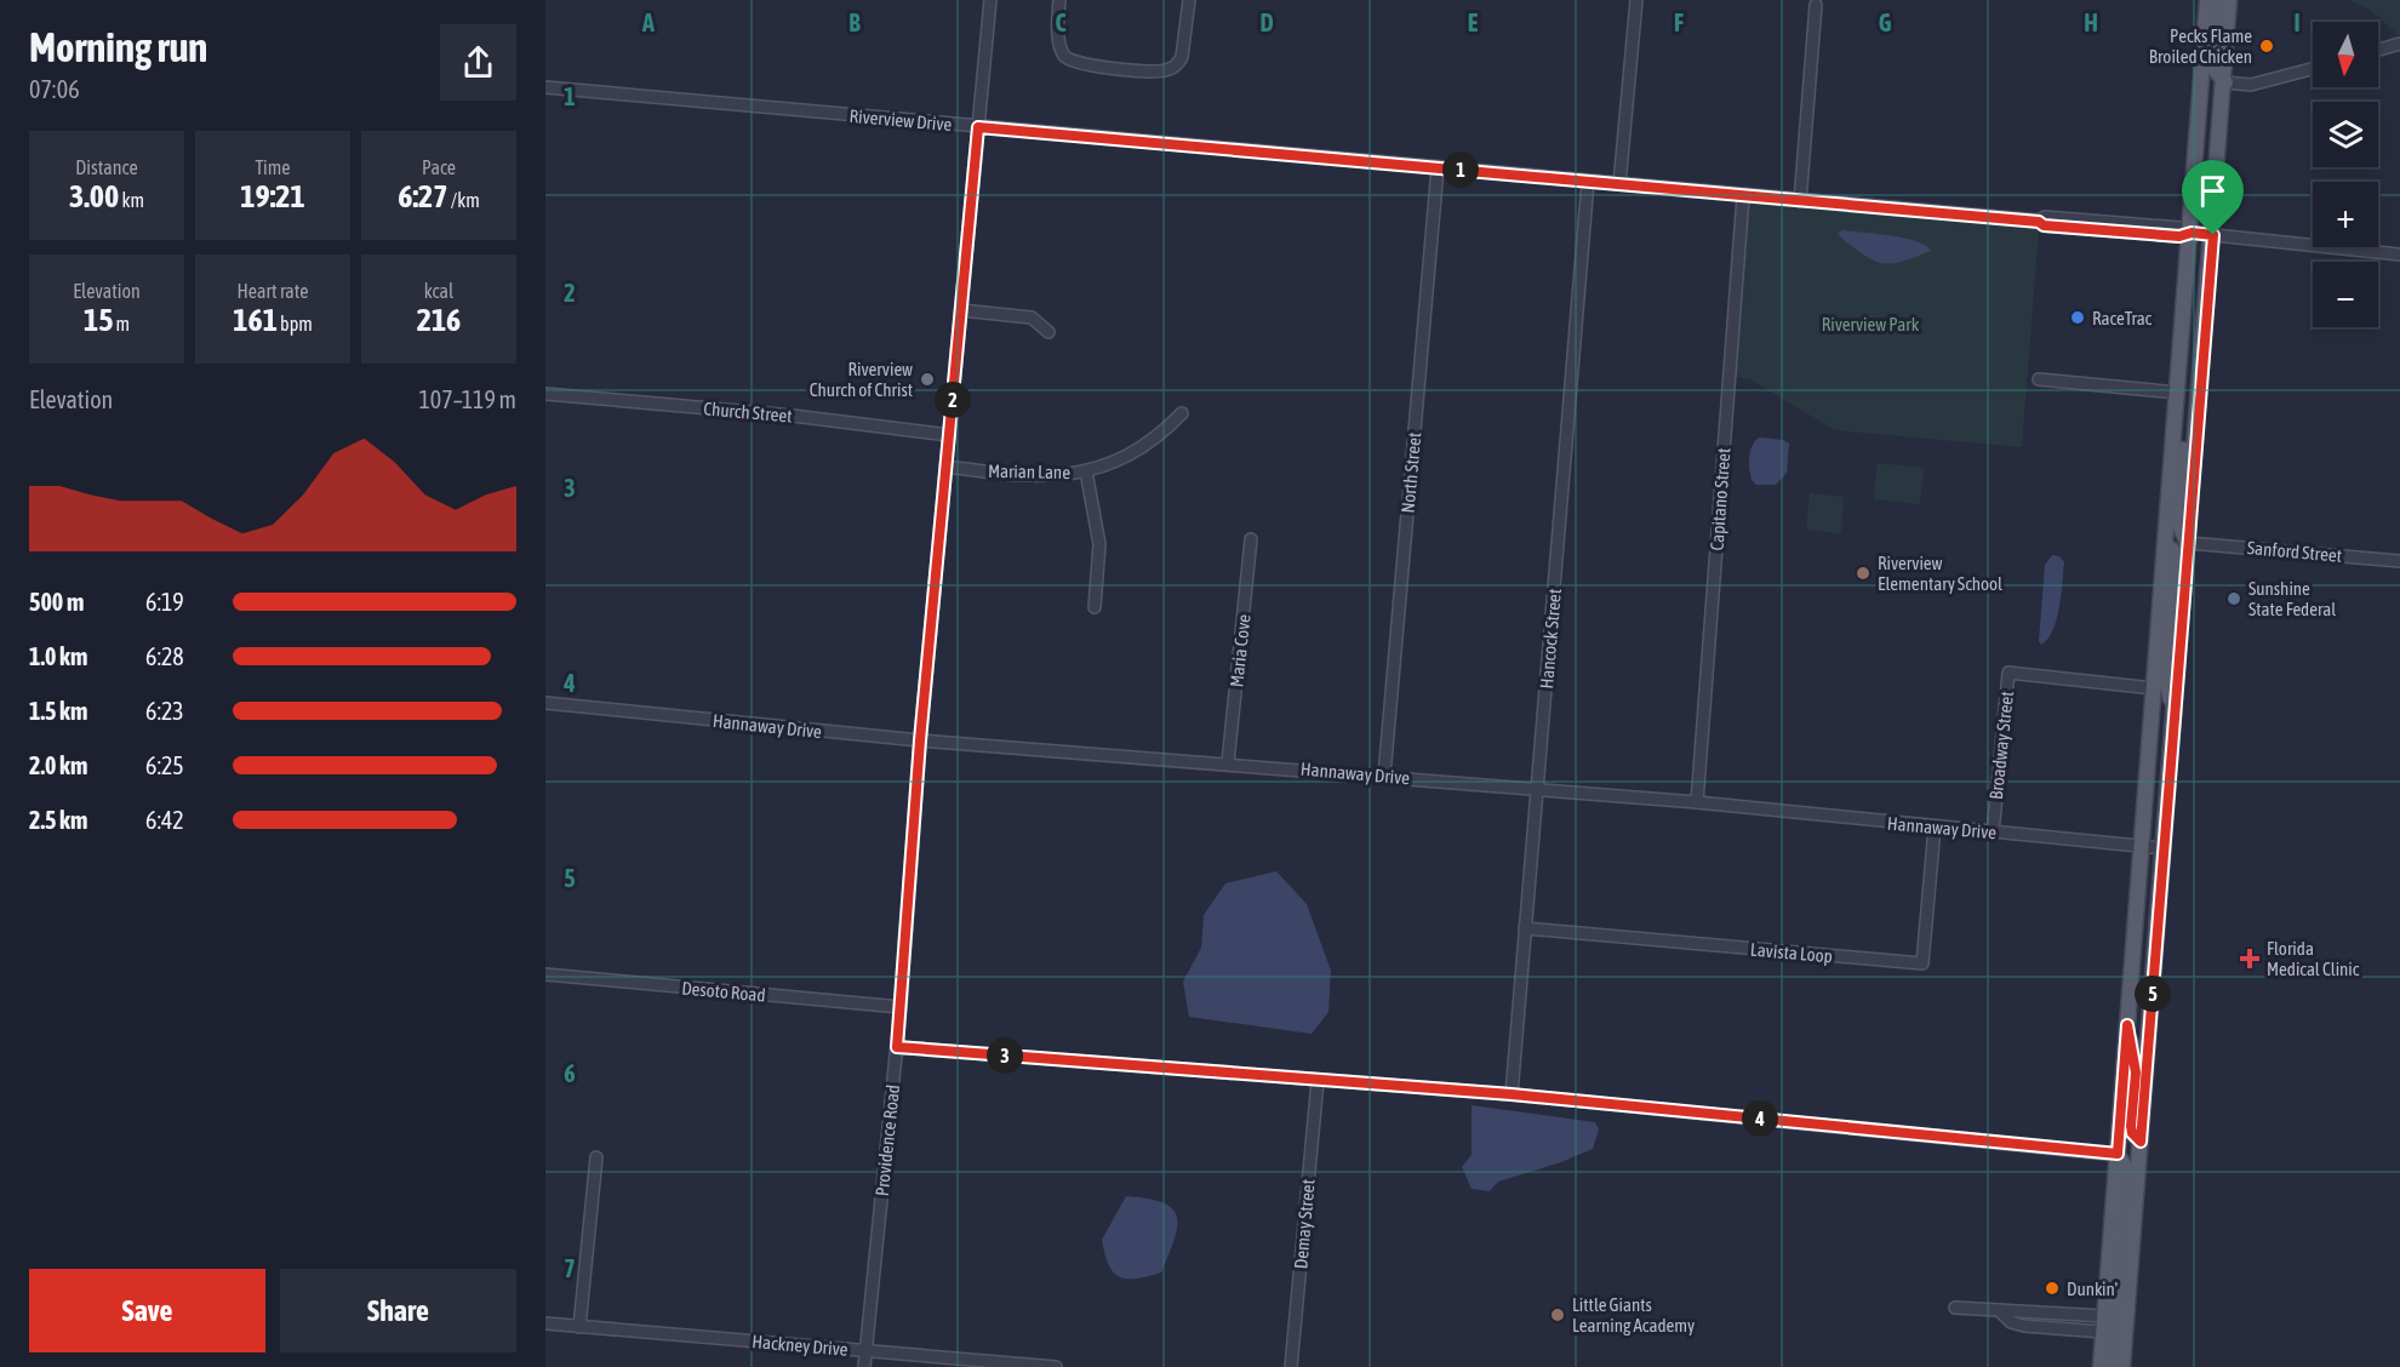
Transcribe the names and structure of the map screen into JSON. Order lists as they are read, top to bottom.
{
  "streets": {
    "street": [
      "Riverview Drive",
      "Church Street",
      "Marian Lane",
      "North Street",
      "Capitano Street",
      "Sanford Street",
      "Hancock Street",
      "Maria Cove",
      "Hannaway Drive",
      "Broadway Street",
      "Lavista Loop",
      "Desoto Road",
      "Providence Road",
      "Demay Street",
      "Hackney Drive"
    ]
  },
  "crossings": [
    ["Riverview Drive", "North Street"],
    ["Riverview Drive", "Capitano Street"],
    ["Riverview Drive", "Hancock Street"],
    ["Riverview Drive", "Providence Road"],
    ["Church Street", "Providence Road"],
    ["Marian Lane", "Providence Road"],
    ["North Street", "Hannaway Drive"],
    ["Capitano Street", "Hannaway Drive"],
    ["Hancock Street", "Hannaway Drive"],
    ["Hancock Street", "Lavista Loop"],
    ["Maria Cove", "Hannaway Drive"],
    ["Hannaway Drive", "Broadway Street"],
    ["Hannaway Drive", "Lavista Loop"],
    ["Hannaway Drive", "Providence Road"],
    ["Desoto Road", "Providence Road"],
    ["Providence Road", "Hackney Drive"]
  ],
  "parks": ["Riverview Park"],
  "places": {
    "other": [
      "Pecks Flame Broiled Chicken",
      "RaceTrac",
      "Riverview Church of Christ",
      "Riverview Elementary School",
      "Sunshine State Federal",
      "Dunkin'",
      "Little Giants Learning Academy"
    ],
    "health": ["Florida Medical Clinic"]
  },
  "north": "bottom",
  "page": {
    "heading": ["Morning run", "07:06"],
    "map_buttons": ["+", "−"],
    "stats": [
      ["Distance", "3.00 km"],
      ["Time", "19:21"],
      ["Pace", "6:27 /km"],
      ["Elevation", "15 m"],
      ["Heart rate", "161 bpm"],
      ["kcal", "216"]
    ],
    "pins": [
      "1",
      "2",
      "5",
      "3",
      "4"
    ],
    "chart": ["Elevation", "107–119 m"],
    "list": [
      {
        "name": "500 m",
        "note": "6:19"
      },
      {
        "name": "1.0 km",
        "note": "6:28"
      },
      {
        "name": "1.5 km",
        "note": "6:23"
      },
      {
        "name": "2.0 km",
        "note": "6:25"
      },
      {
        "name": "2.5 km",
        "note": "6:42"
      }
    ],
    "buttons": ["Save", "Share"]
  },
  "grid": {
    "columns": [
      "A",
      "B",
      "C",
      "D",
      "E",
      "F",
      "G",
      "H",
      "I"
    ],
    "rows": [
      "1",
      "2",
      "3",
      "4",
      "5",
      "6",
      "7"
    ]
  }
}
